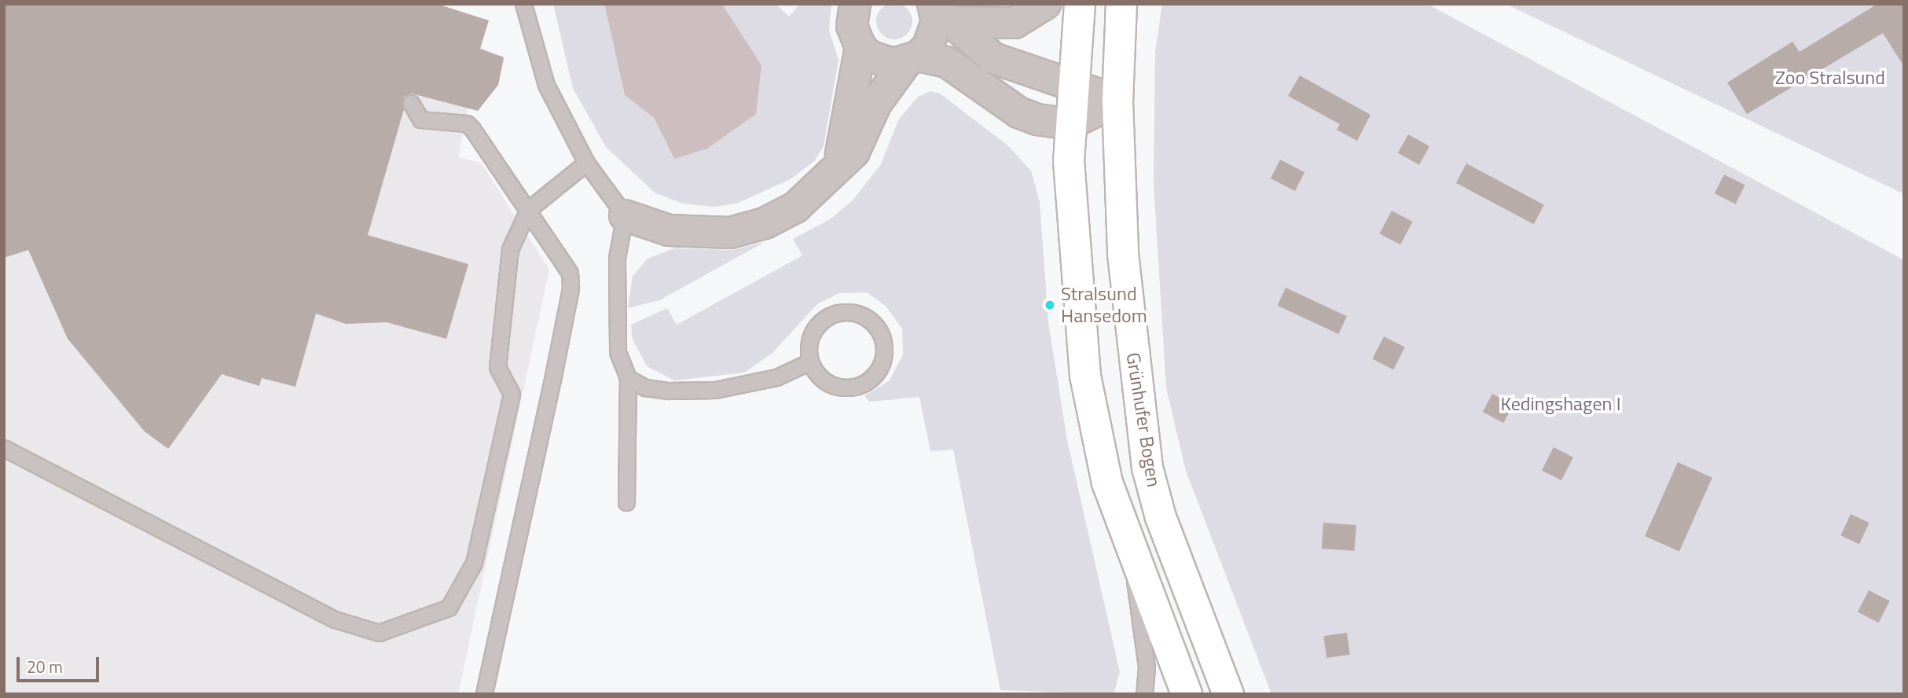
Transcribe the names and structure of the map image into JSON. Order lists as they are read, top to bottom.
{
  "streets": {
    "main road": ["Grünhufer Bogen"]
  },
  "parks": ["Zoo Stralsund", "Kedingshagen I"],
  "places": ["Stralsund Hansedom"],
  "scale_bar": "20 m"
}
